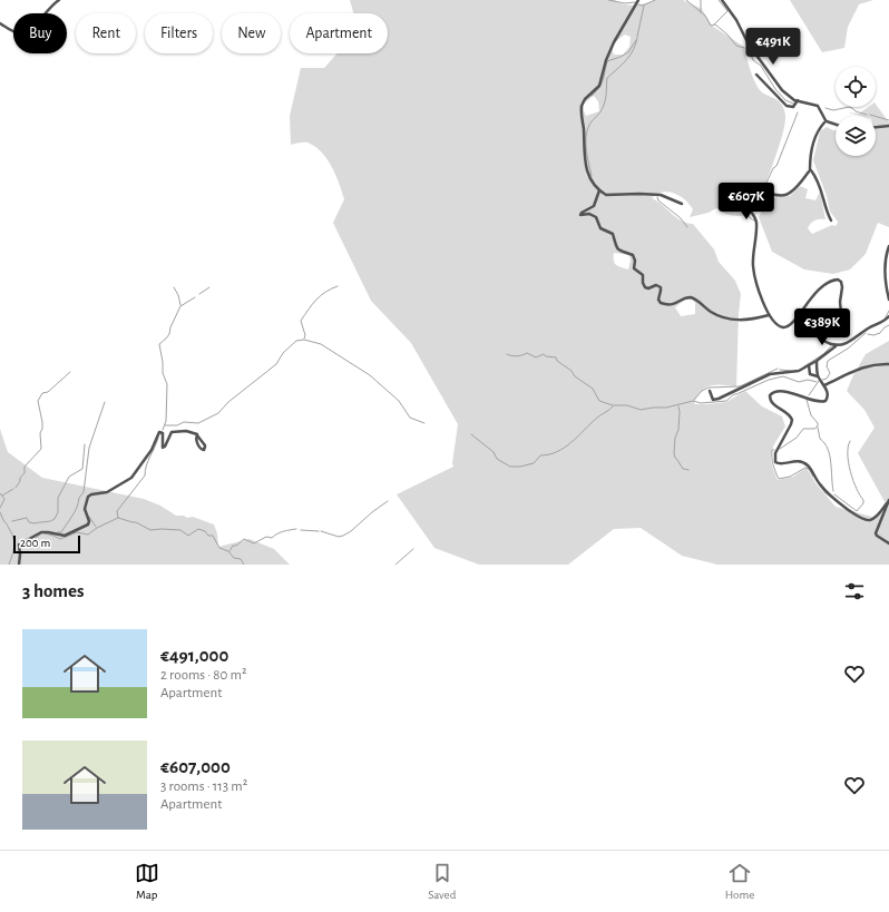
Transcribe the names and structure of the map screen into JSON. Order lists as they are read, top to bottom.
{
  "scale_bar": "200 m",
  "page": {
    "chip": [
      "Buy",
      "Rent",
      "Filters",
      "New",
      "Apartment"
    ],
    "price": ["€491K", "€607K", "€389K"],
    "scale": "200 m",
    "heading": "3 homes",
    "list": [
      {
        "name": "€491,000",
        "note": "2 rooms · 80 m² · Apartment"
      },
      {
        "name": "€607,000",
        "note": "3 rooms · 113 m² · Apartment"
      }
    ],
    "tabs": ["Map", "Saved", "Home"]
  }
}
